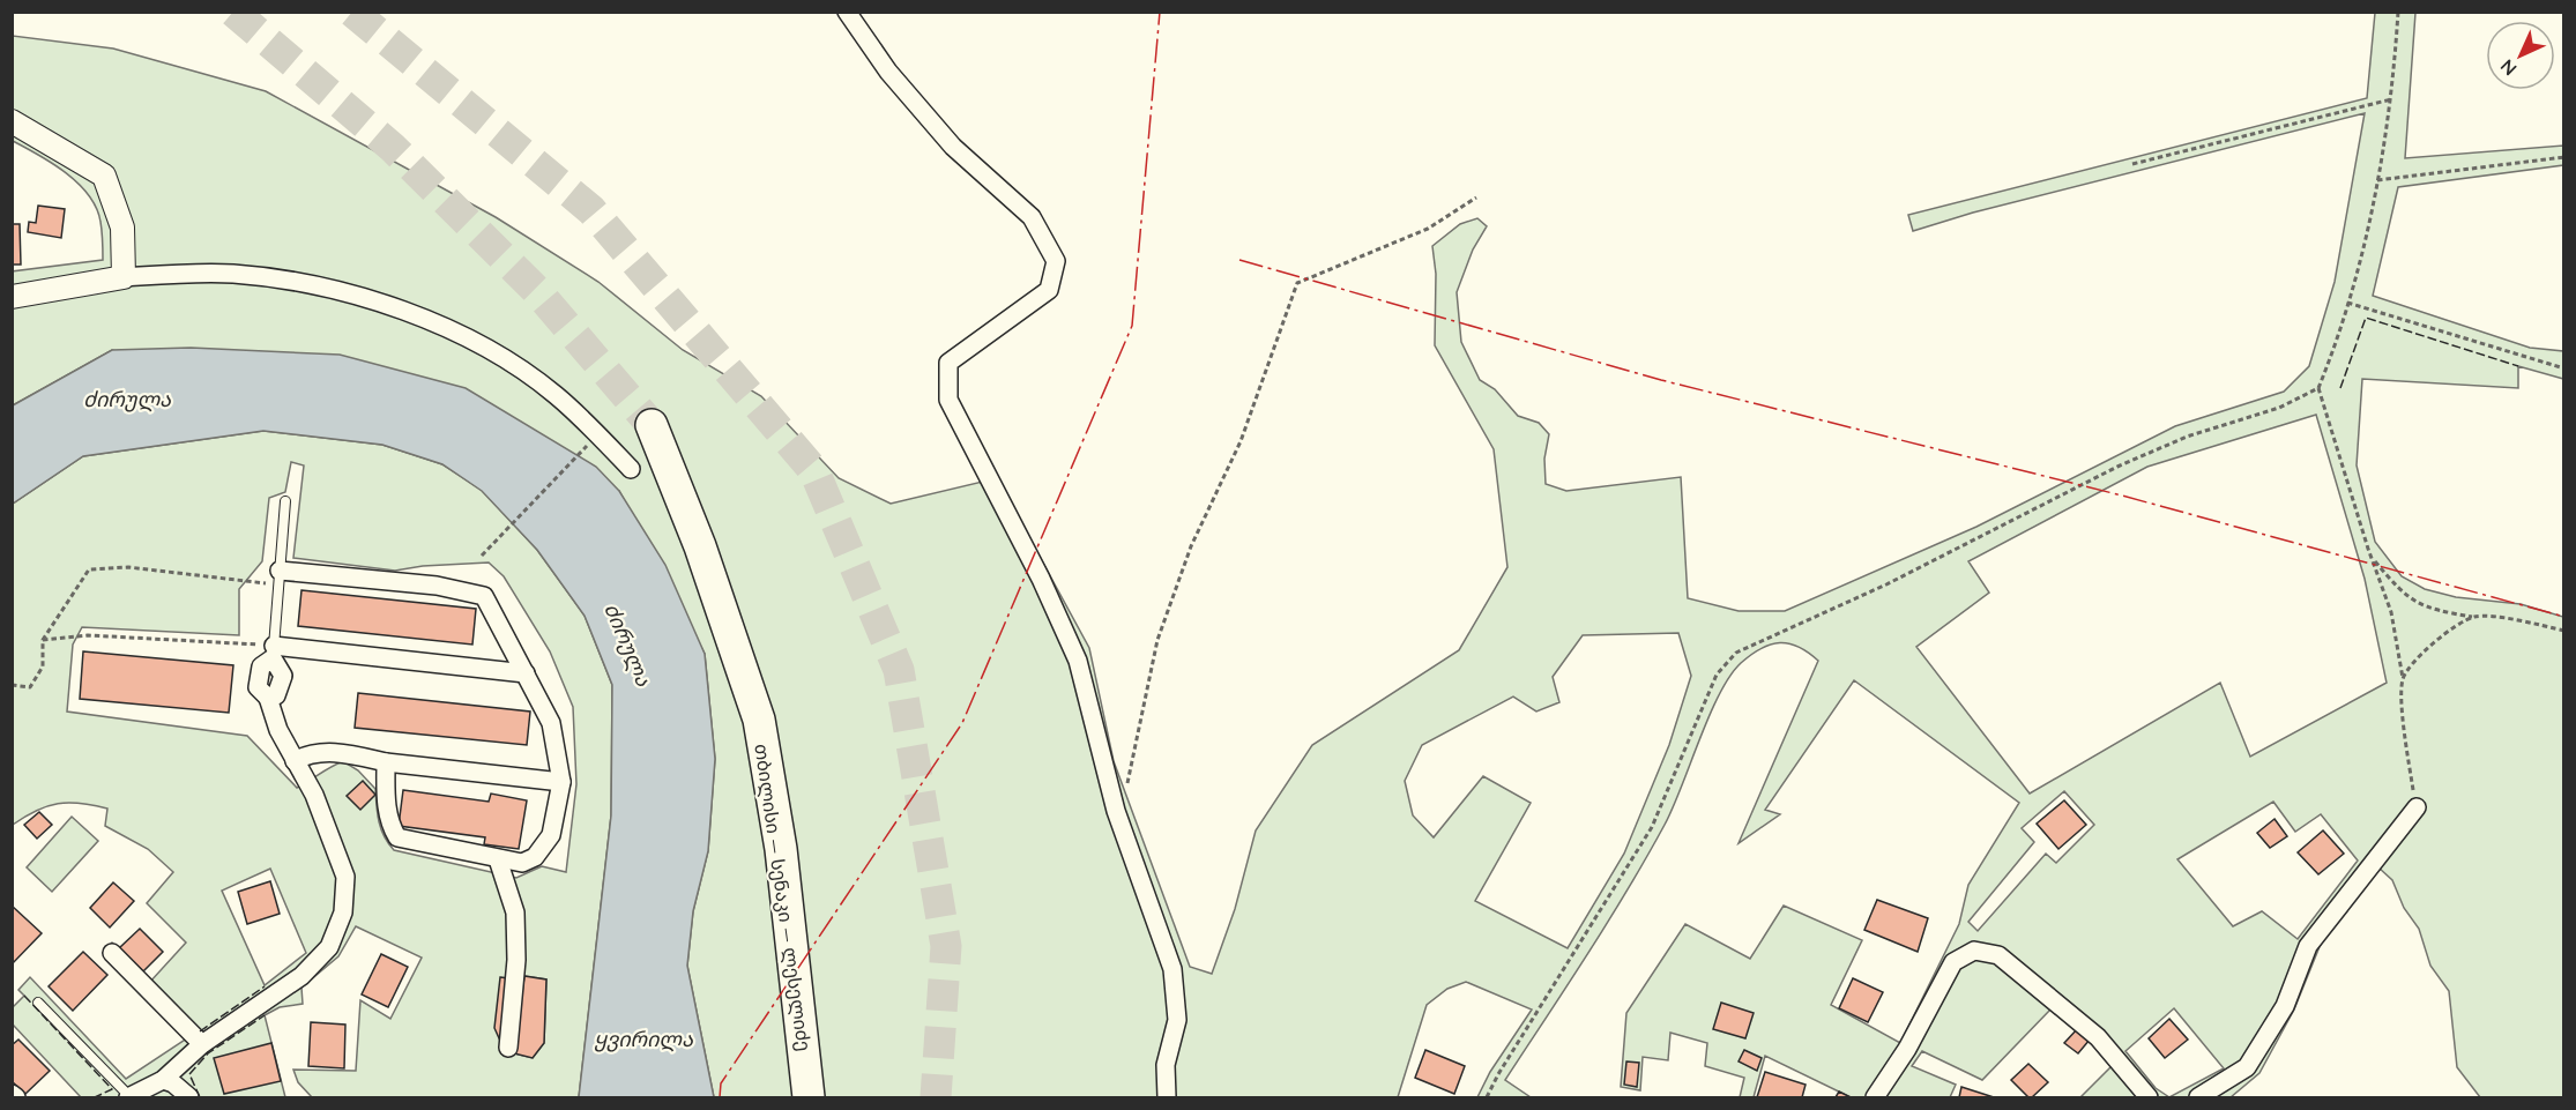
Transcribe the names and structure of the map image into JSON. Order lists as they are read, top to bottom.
{
  "streets": {
    "highway": ["თბილისი — სენაკი — ლესელიძე"]
  },
  "water": ["ძირულა", "ყვირილა"],
  "north": "bottom left"
}
